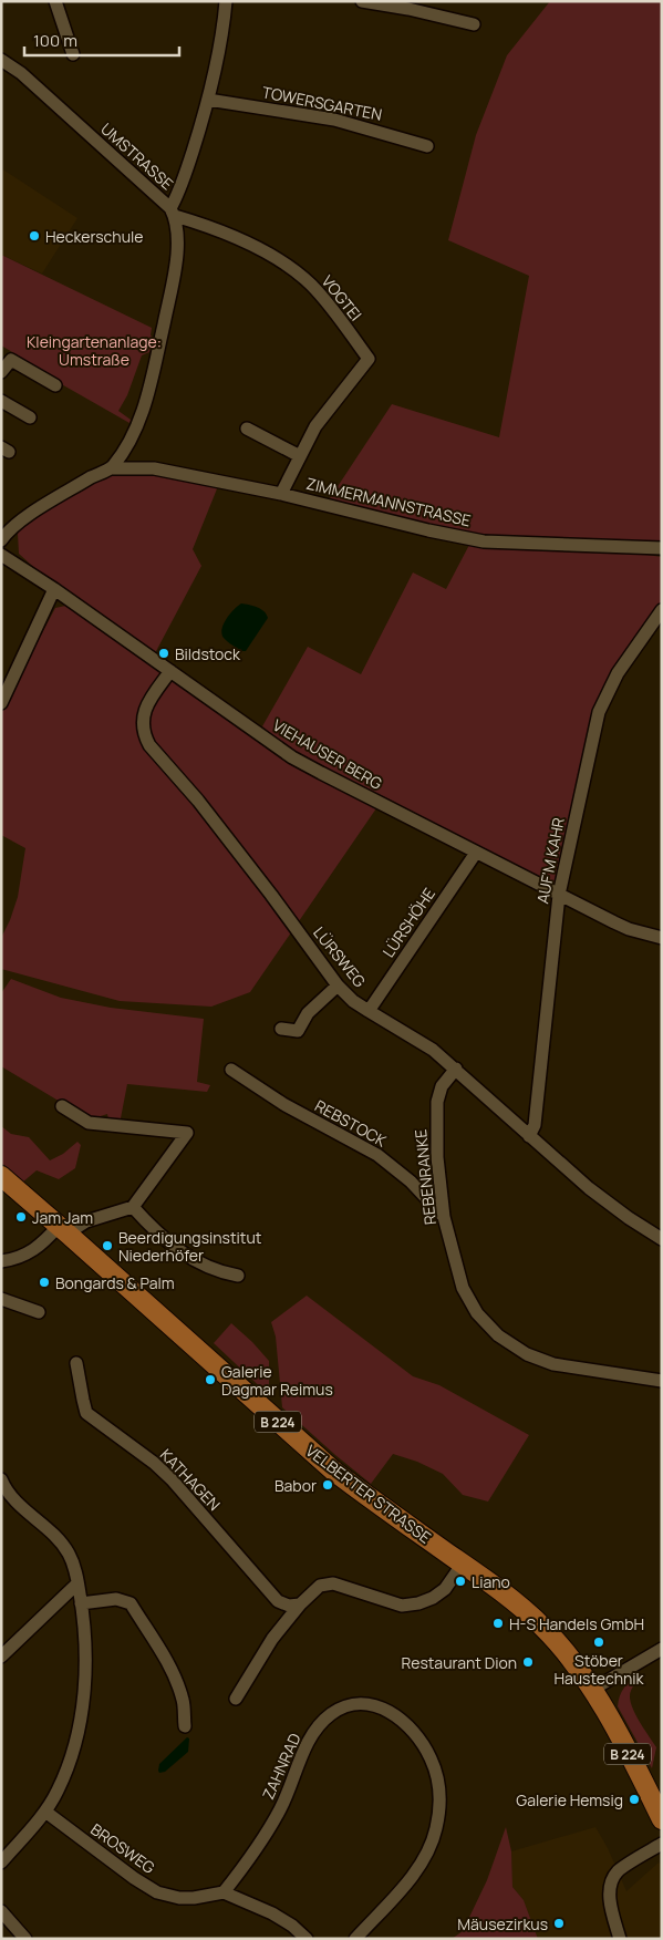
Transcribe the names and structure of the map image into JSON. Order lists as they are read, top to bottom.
{
  "streets": {
    "main road": ["B 224", "VELBERTER STRASSE"],
    "street": [
      "TOWERSGARTEN",
      "UMSTRASSE",
      "VOGTEI",
      "ZIMMERMANNSTRASSE",
      "VIEHAUSER BERG",
      "AUF'M KAHR",
      "LÜRSHÖHE",
      "LÜRSWEG",
      "REBSTOCK",
      "REBENRANKE",
      "KATHAGEN",
      "ZAHNRAD",
      "BROSWEG"
    ]
  },
  "crossings": [
    ["UMSTRASSE", "VOGTEI"],
    ["VOGTEI", "ZIMMERMANNSTRASSE"],
    ["VIEHAUSER BERG", "AUF'M KAHR"],
    ["VIEHAUSER BERG", "LÜRSHÖHE"],
    ["VIEHAUSER BERG", "LÜRSWEG"],
    ["AUF'M KAHR", "LÜRSWEG"],
    ["LÜRSHÖHE", "LÜRSWEG"],
    ["LÜRSWEG", "REBENRANKE"],
    ["REBSTOCK", "REBENRANKE"],
    ["B 224", "VELBERTER STRASSE"],
    ["ZAHNRAD", "BROSWEG"]
  ],
  "parks": ["Kleingartenanlage: Umstraße"],
  "places": [
    "Heckerschule",
    "Bildstock",
    "Jam Jam",
    "Beerdigungsinstitut Niederhöfer",
    "Bongards & Palm",
    "Galerie Dagmar Reimus",
    "Babor",
    "Liano",
    "H-S Handels GmbH",
    "Stöber Haustechnik",
    "Restaurant Dion",
    "Galerie Hemsig",
    "Mäusezirkus"
  ],
  "scale_bar": "100 m"
}
